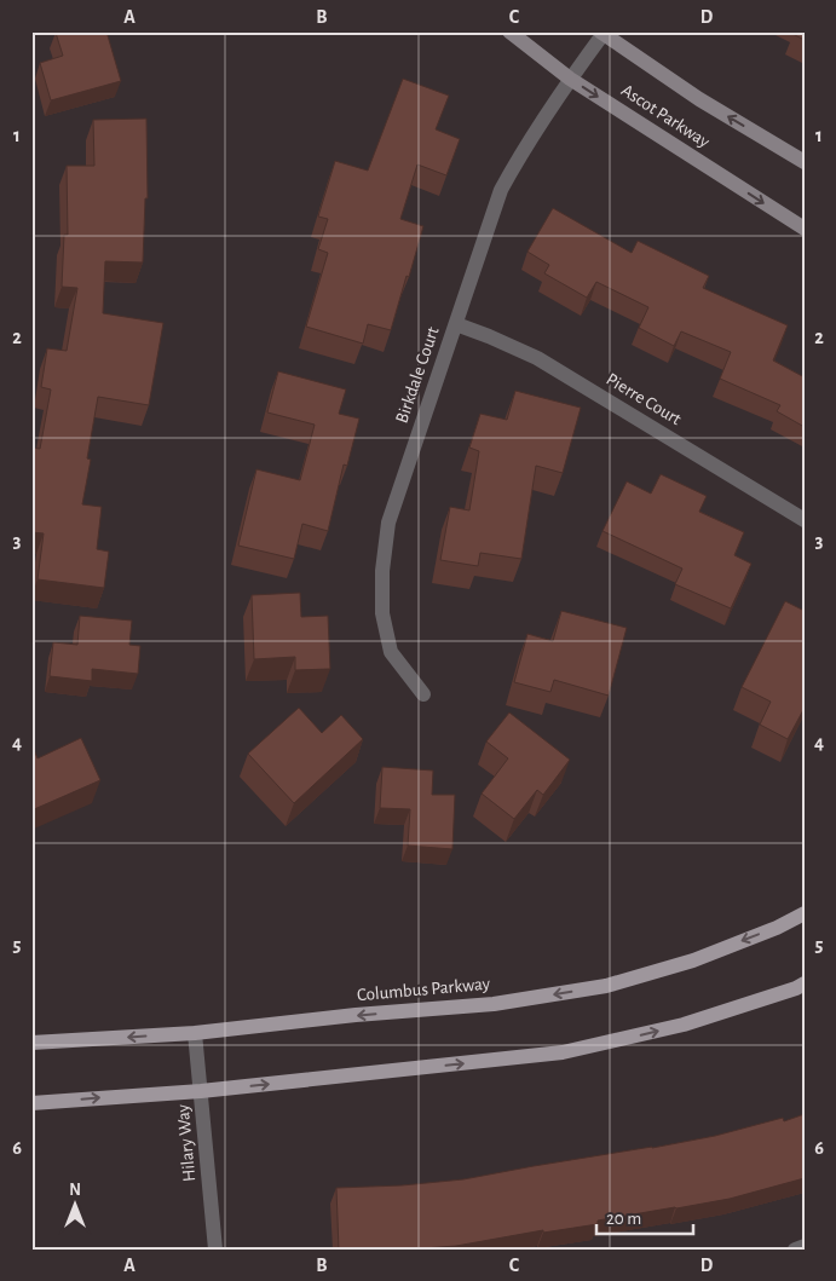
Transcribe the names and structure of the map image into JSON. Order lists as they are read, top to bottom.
{
  "streets": {
    "main road": ["Ascot Parkway", "Columbus Parkway"],
    "street": ["Birkdale Court", "Pierre Court", "Hilary Way"]
  },
  "crossings": [
    ["Ascot Parkway", "Birkdale Court"],
    ["Birkdale Court", "Pierre Court"],
    ["Columbus Parkway", "Hilary Way"]
  ],
  "scale_bar": "20 m",
  "north": "top",
  "grid": {
    "columns": [
      "A",
      "B",
      "C",
      "D"
    ],
    "rows": [
      "1",
      "2",
      "3",
      "4",
      "5",
      "6"
    ]
  }
}
